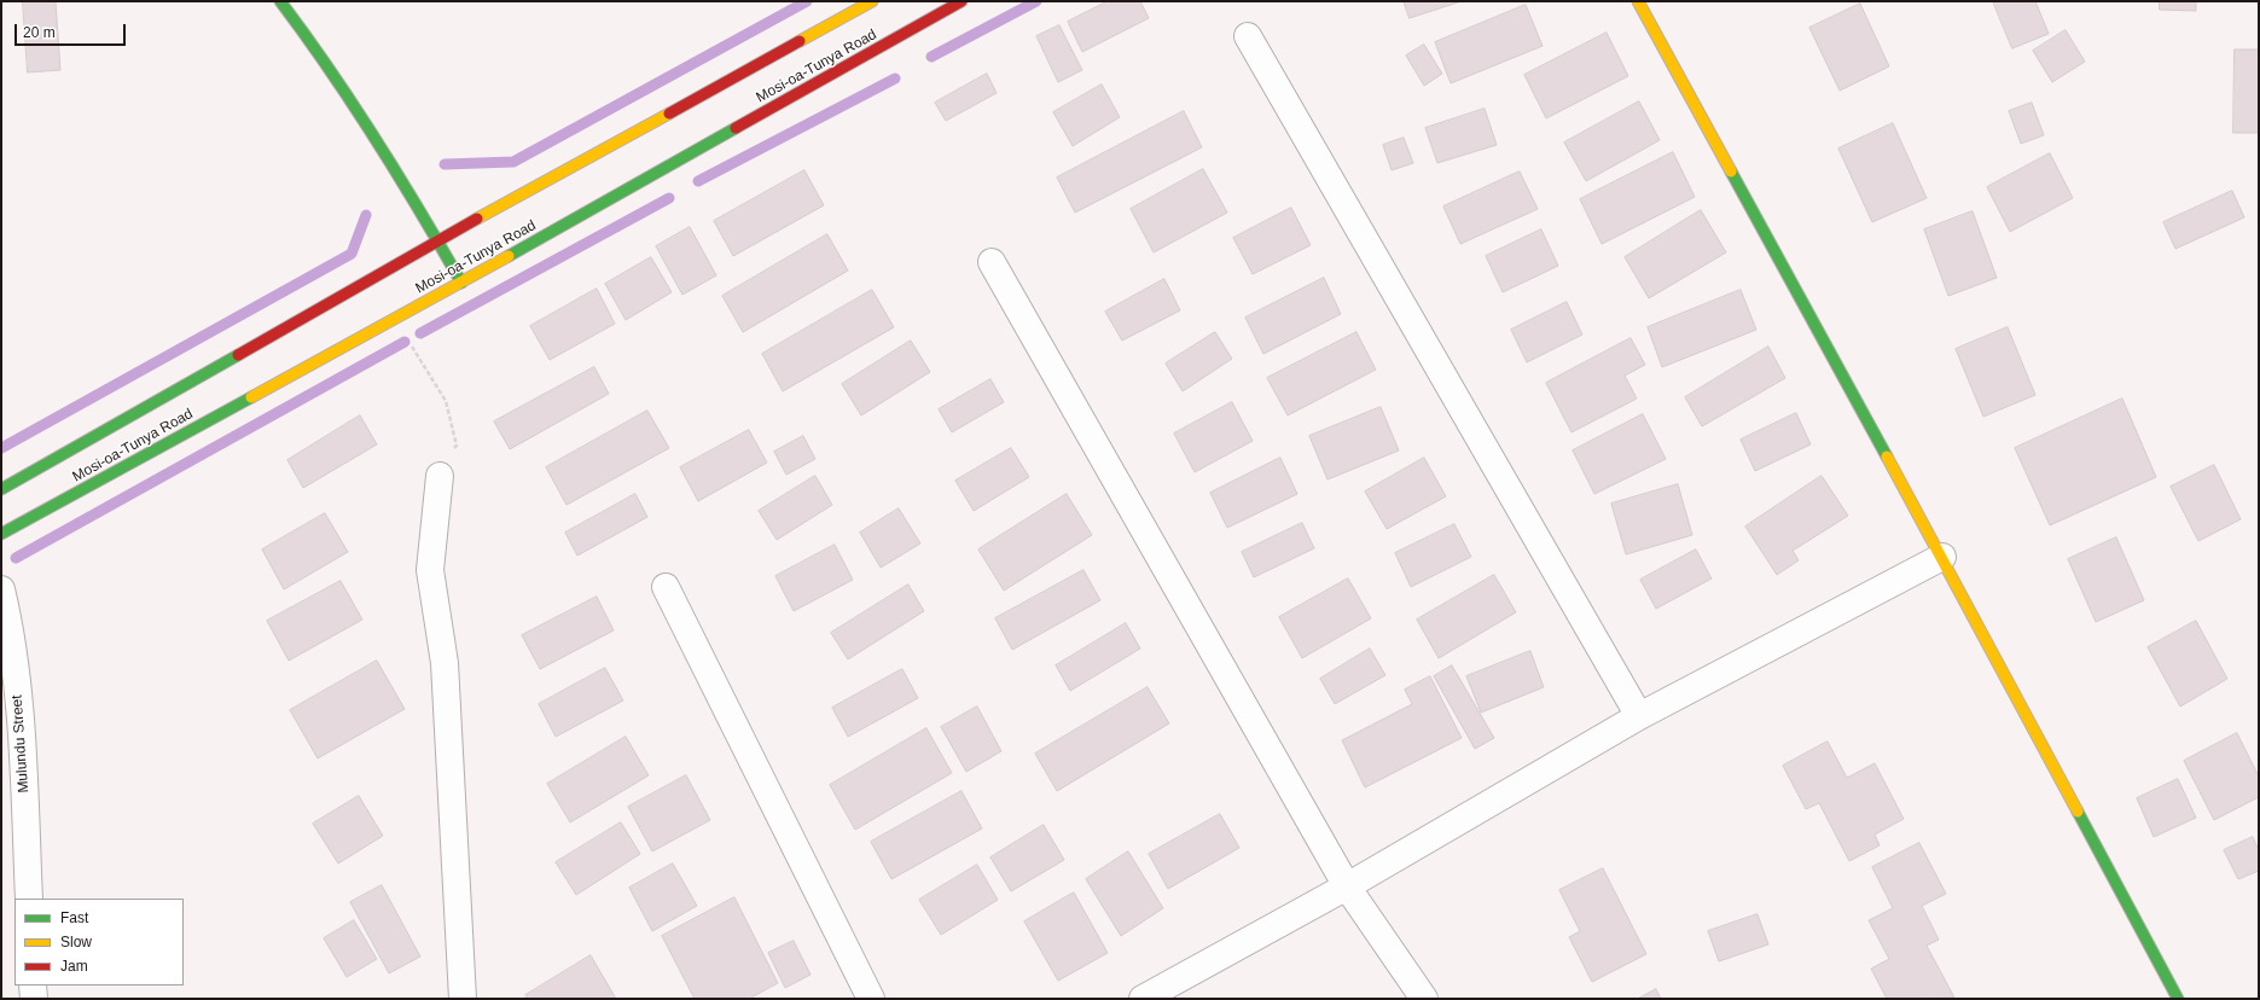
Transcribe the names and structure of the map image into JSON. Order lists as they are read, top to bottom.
{
  "streets": {
    "main road": ["Mosi-oa-Tunya Road"],
    "street": ["Mulundu Street"]
  },
  "legend": ["Fast", "Slow", "Jam"],
  "scale_bar": "20 m"
}
